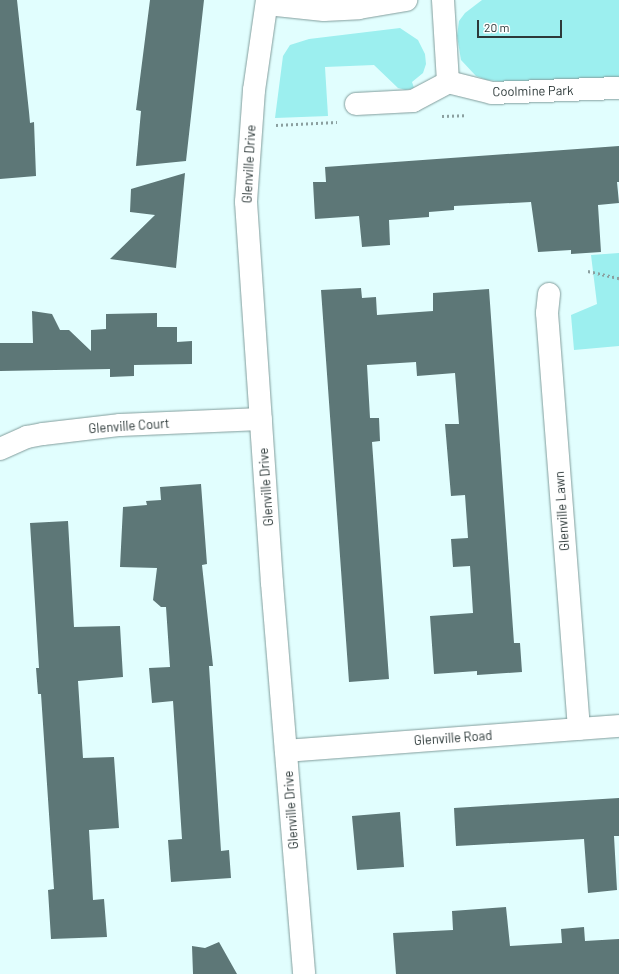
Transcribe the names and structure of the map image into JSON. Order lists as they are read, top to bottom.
{
  "streets": {
    "street": [
      "Coolmine Park",
      "Glenville Drive",
      "Glenville Court",
      "Glenville Lawn",
      "Glenville Road"
    ]
  },
  "crossings": [
    ["Glenville Drive", "Glenville Court"],
    ["Glenville Drive", "Glenville Road"],
    ["Glenville Lawn", "Glenville Road"]
  ],
  "scale_bar": "20 m"
}
